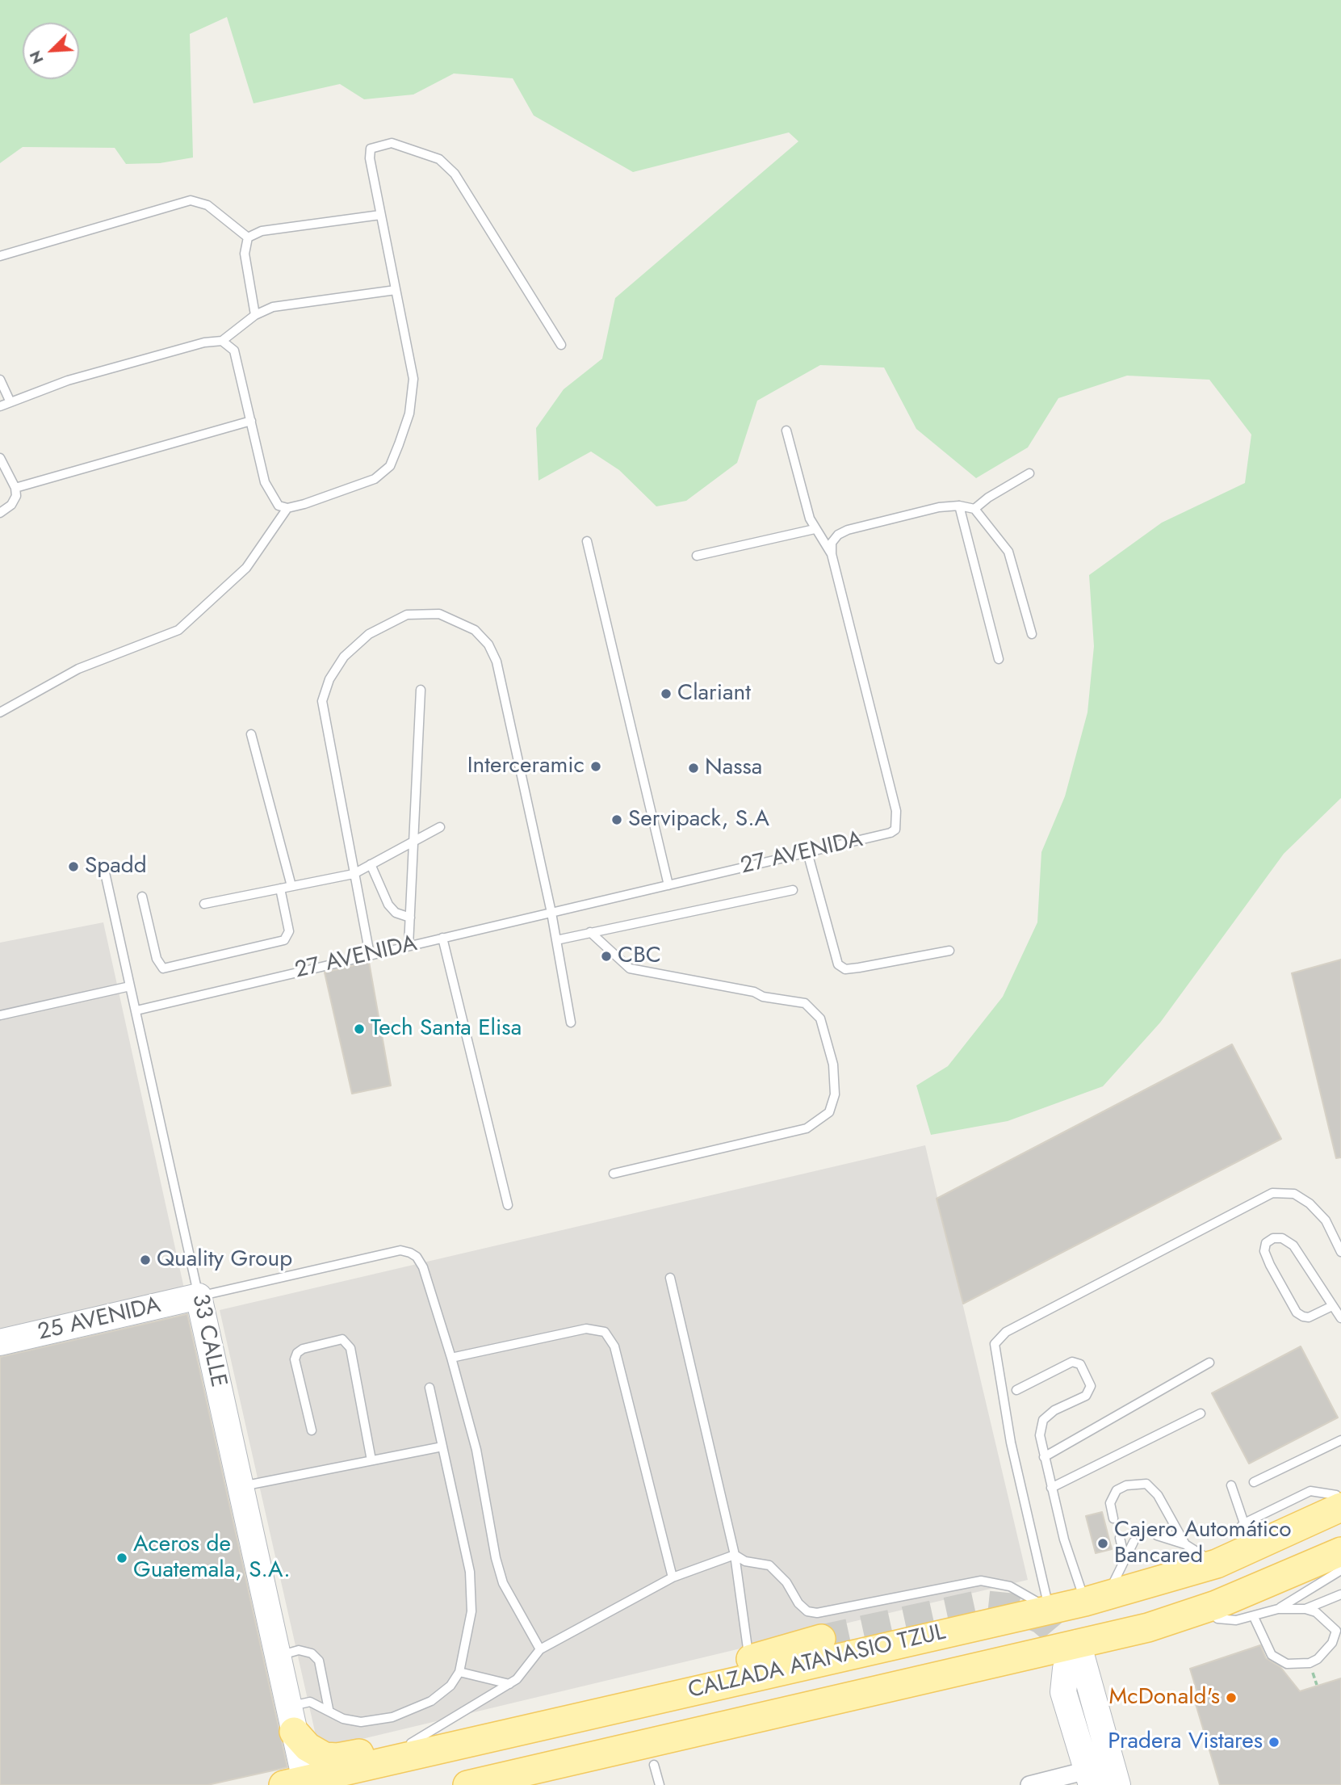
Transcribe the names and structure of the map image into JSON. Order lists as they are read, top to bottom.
{
  "streets": {
    "main road": ["CALZADA ATANASIO TZUL"],
    "street": ["25 AVENIDA", "33 CALLE"],
    "lane": ["27 AVENIDA"]
  },
  "crossings": [
    ["27 AVENIDA", "33 CALLE"],
    ["25 AVENIDA", "33 CALLE"],
    ["33 CALLE", "CALZADA ATANASIO TZUL"]
  ],
  "places": [
    "Clariant",
    "Interceramic",
    "Nassa",
    "Servipack, S.A",
    "Spadd",
    "CBC",
    "Tech Santa Elisa",
    "Quality Group",
    "Cajero Automático Bancared",
    "Aceros de Guatemala, S.A.",
    "McDonald's",
    "Pradera Vistares"
  ],
  "north": "bottom left"
}
